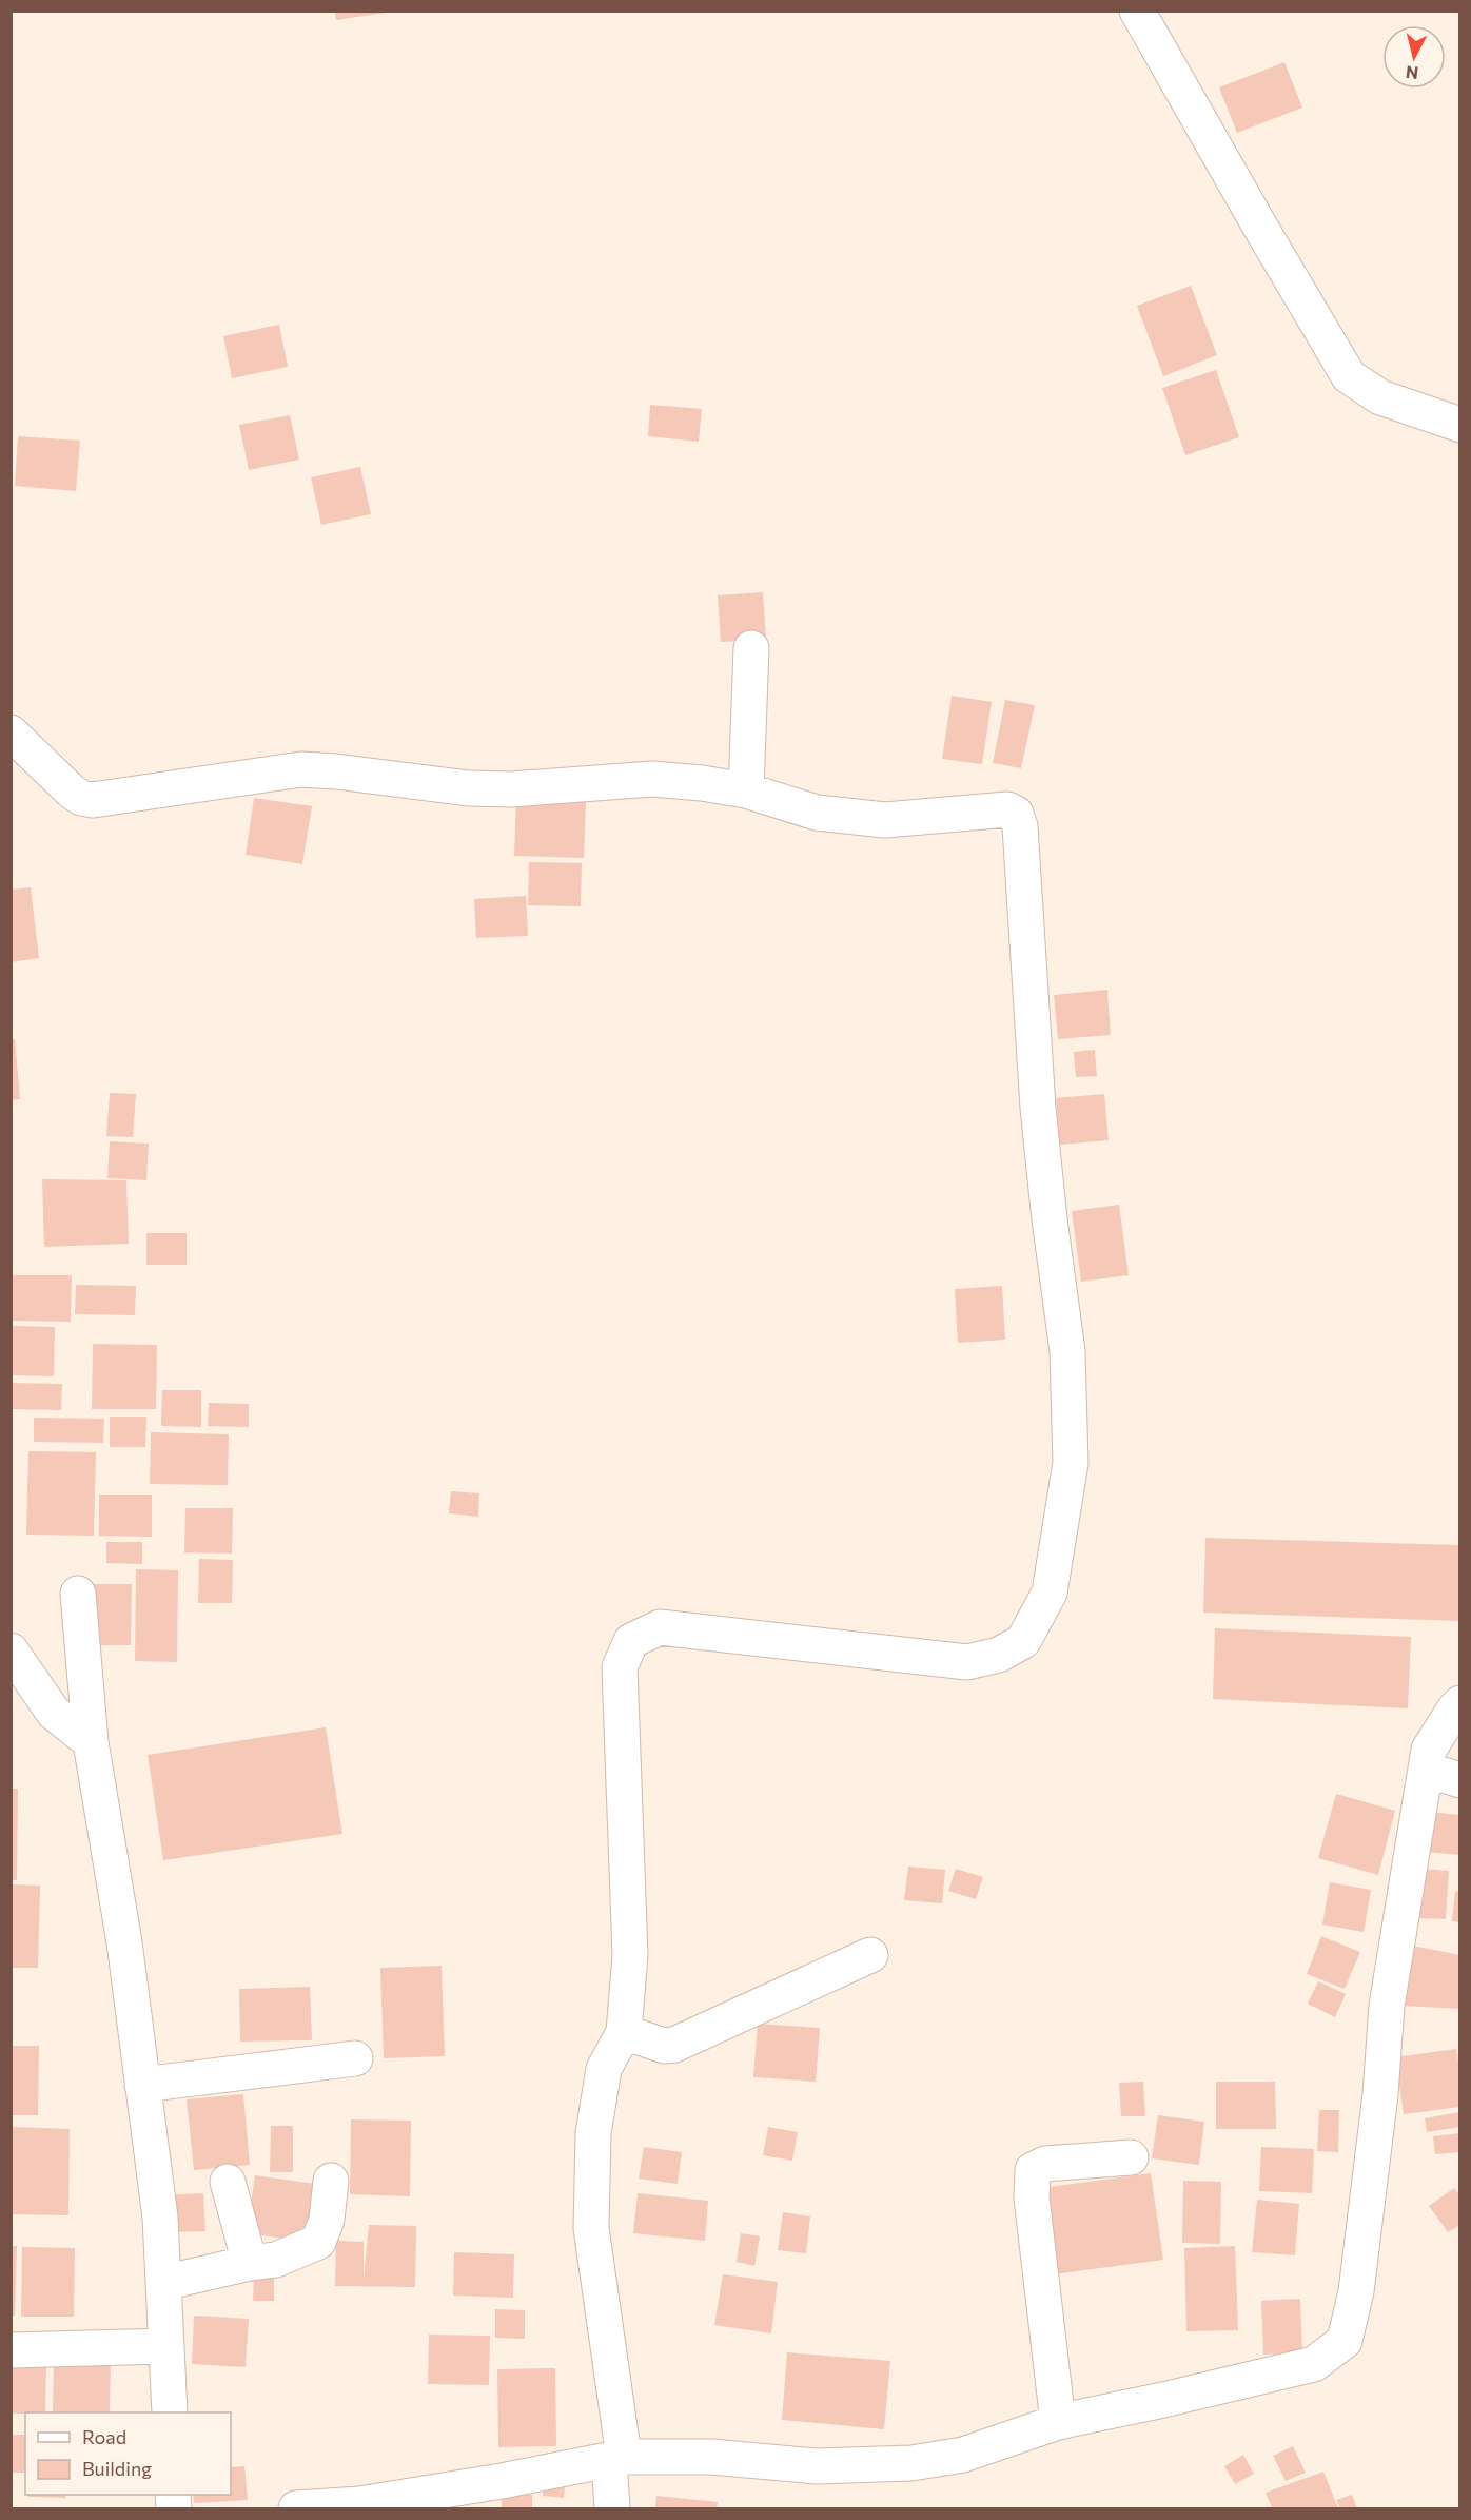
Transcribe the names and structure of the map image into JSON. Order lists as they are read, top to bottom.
{
  "legend": ["Road", "Building"],
  "north": "bottom"
}
